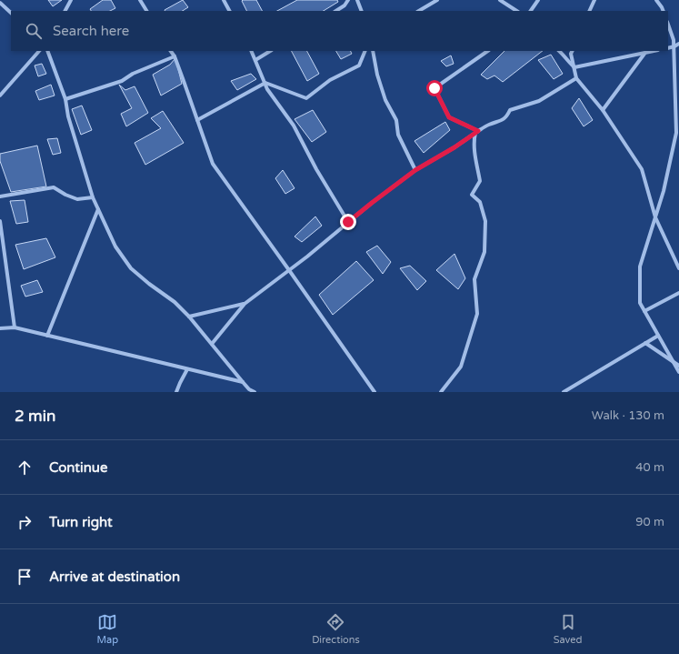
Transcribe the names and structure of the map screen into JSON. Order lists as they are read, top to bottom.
{
  "page": {
    "search": "Search here",
    "heading": ["2 min", "Walk · 130 m"],
    "list": [
      ["Continue", "40 m"],
      ["Turn right", "90 m"],
      "Arrive at destination"
    ],
    "nav": ["Map", "Directions", "Saved"]
  }
}
